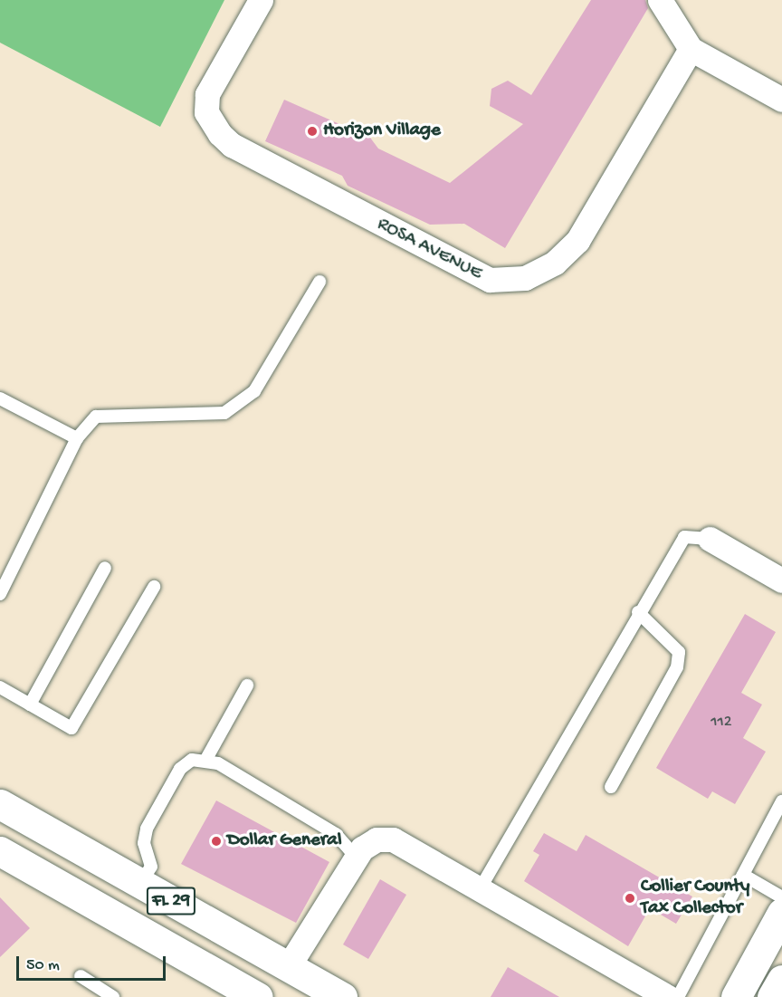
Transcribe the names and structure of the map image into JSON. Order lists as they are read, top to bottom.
{
  "streets": {
    "main road": ["FL 29"],
    "street": ["ROSA AVENUE"]
  },
  "places": ["Horizon Village", "Dollar General", "Collier County Tax Collector"],
  "house_numbers": ["112"],
  "scale_bar": "50 m"
}
